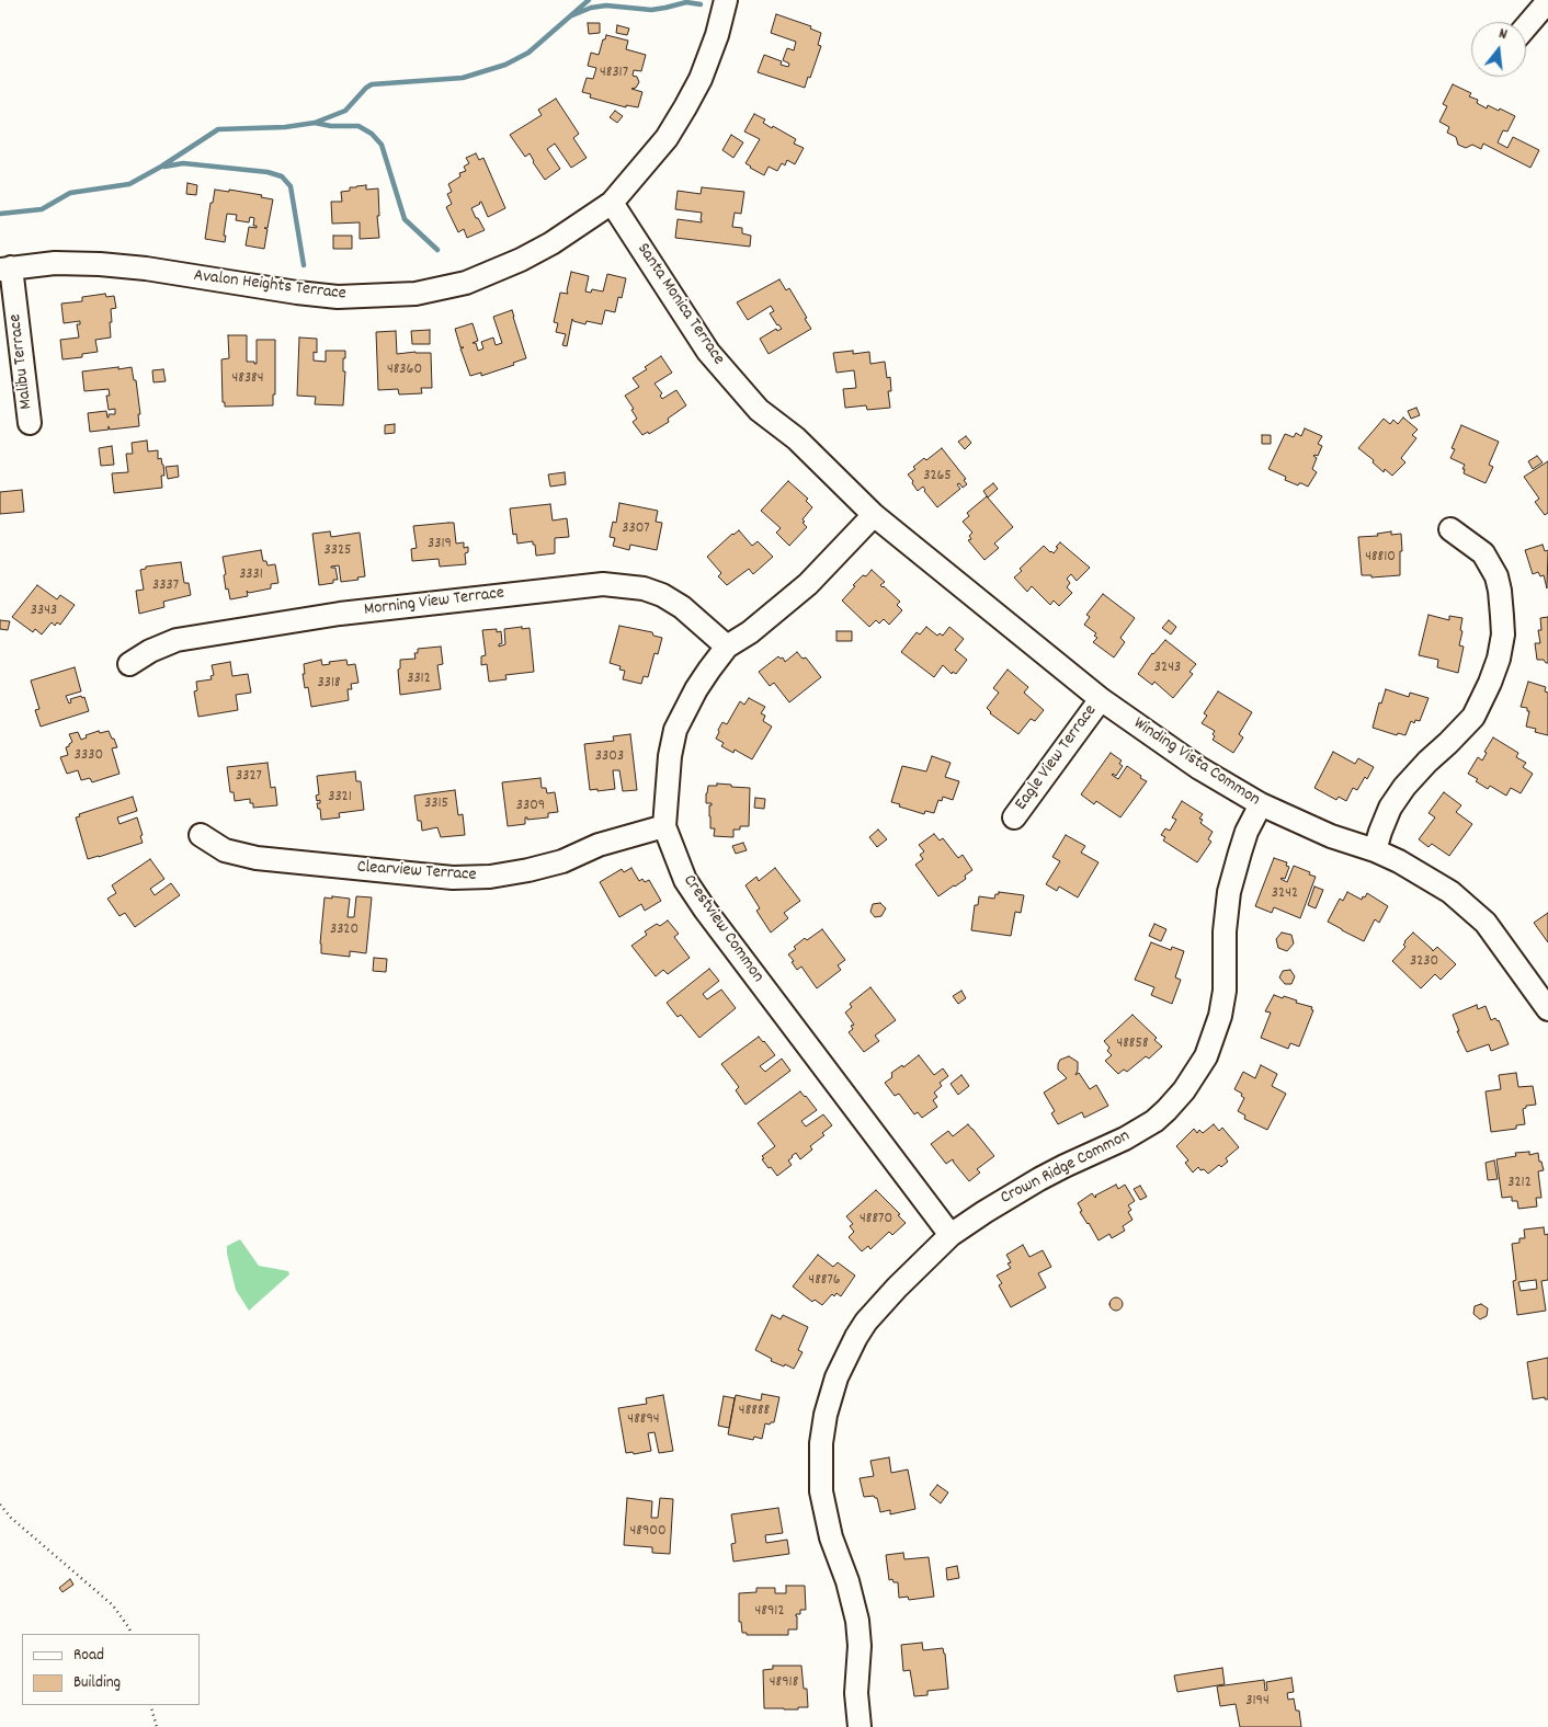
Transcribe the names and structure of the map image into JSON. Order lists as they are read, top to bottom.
{
  "streets": {
    "street": [
      "Avalon Heights Terrace",
      "Santa Monica Terrace",
      "Malibu Terrace",
      "Morning View Terrace",
      "Eagle View Terrace",
      "Winding Vista Common",
      "Clearview Terrace",
      "Crestview Common",
      "Crown Ridge Common"
    ]
  },
  "crossings": [
    ["Avalon Heights Terrace", "Santa Monica Terrace"],
    ["Avalon Heights Terrace", "Malibu Terrace"],
    ["Santa Monica Terrace", "Winding Vista Common"],
    ["Santa Monica Terrace", "Crestview Common"],
    ["Morning View Terrace", "Crestview Common"],
    ["Eagle View Terrace", "Winding Vista Common"],
    ["Winding Vista Common", "Crestview Common"],
    ["Winding Vista Common", "Crown Ridge Common"],
    ["Clearview Terrace", "Crestview Common"],
    ["Crestview Common", "Crown Ridge Common"]
  ],
  "house_numbers": [
    "48317",
    "48360",
    "48384",
    "3265",
    "3307",
    "3319",
    "3325",
    "48810",
    "3331",
    "3337",
    "3343",
    "3243",
    "3312",
    "3318",
    "3330",
    "3303",
    "3327",
    "3321",
    "3315",
    "3309",
    "3242",
    "3320",
    "3230",
    "48858",
    "3212",
    "48870",
    "48876",
    "48888",
    "48894",
    "48900",
    "48912",
    "48918",
    "3194"
  ],
  "legend": ["Road", "Building"],
  "north": "top"
}
